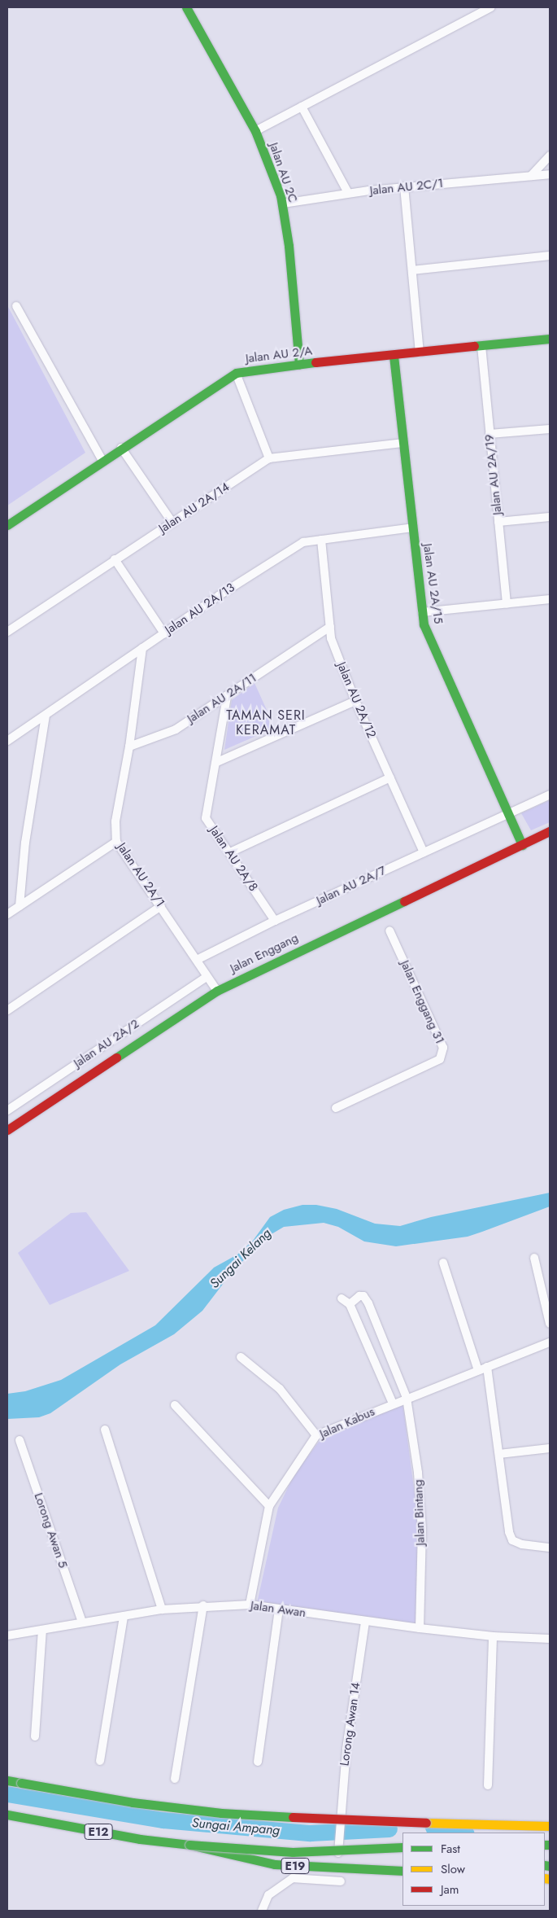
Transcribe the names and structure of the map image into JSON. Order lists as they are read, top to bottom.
{
  "streets": {
    "main road": [
      "Jalan AU 2C",
      "Jalan AU 2/A",
      "Jalan AU 2A/15",
      "Jalan Enggang",
      "E12",
      "E19"
    ],
    "street": [
      "Jalan AU 2C/1",
      "Jalan AU 2A/19",
      "Jalan AU 2A/14",
      "Jalan AU 2A/13",
      "Jalan AU 2A/11",
      "Jalan AU 2A/12",
      "Jalan AU 2A/8",
      "Jalan AU 2A/1",
      "Jalan AU 2A/7",
      "Jalan Enggang 31",
      "Jalan AU 2A/2",
      "Jalan Kabus",
      "Jalan Bintang",
      "Lorong Awan 5",
      "Jalan Awan",
      "Lorong Awan 14"
    ]
  },
  "crossings": [
    ["Jalan AU 2C", "Jalan AU 2C/1"],
    ["Jalan AU 2C", "Jalan AU 2/A"],
    ["Jalan AU 2/A", "Jalan AU 2A/19"],
    ["Jalan AU 2/A", "Jalan AU 2A/15"],
    ["Jalan AU 2A/14", "Jalan AU 2A/15"],
    ["Jalan AU 2A/15", "Jalan AU 2A/13"],
    ["Jalan AU 2A/15", "Jalan AU 2A/7"],
    ["Jalan AU 2A/15", "Jalan Enggang"],
    ["Jalan AU 2A/13", "Jalan AU 2A/12"],
    ["Jalan AU 2A/13", "Jalan AU 2A/1"],
    ["Jalan AU 2A/11", "Jalan AU 2A/12"],
    ["Jalan AU 2A/11", "Jalan AU 2A/8"],
    ["Jalan AU 2A/11", "Jalan AU 2A/1"],
    ["Jalan AU 2A/12", "Jalan AU 2A/7"],
    ["Jalan AU 2A/8", "Jalan AU 2A/7"],
    ["Jalan AU 2A/1", "Jalan AU 2A/7"],
    ["Jalan AU 2A/1", "Jalan Enggang"],
    ["Jalan AU 2A/1", "Jalan AU 2A/2"],
    ["Jalan Kabus", "Jalan Bintang"],
    ["Jalan Kabus", "Jalan Awan"],
    ["Jalan Bintang", "Jalan Awan"],
    ["Lorong Awan 5", "Jalan Awan"],
    ["Jalan Awan", "Lorong Awan 14"],
    ["E12", "E19"]
  ],
  "districts": ["TAMAN SERI KERAMAT"],
  "water": ["Sungai Kelang", "Sungai Ampang"],
  "legend": ["Fast", "Slow", "Jam"]
}
